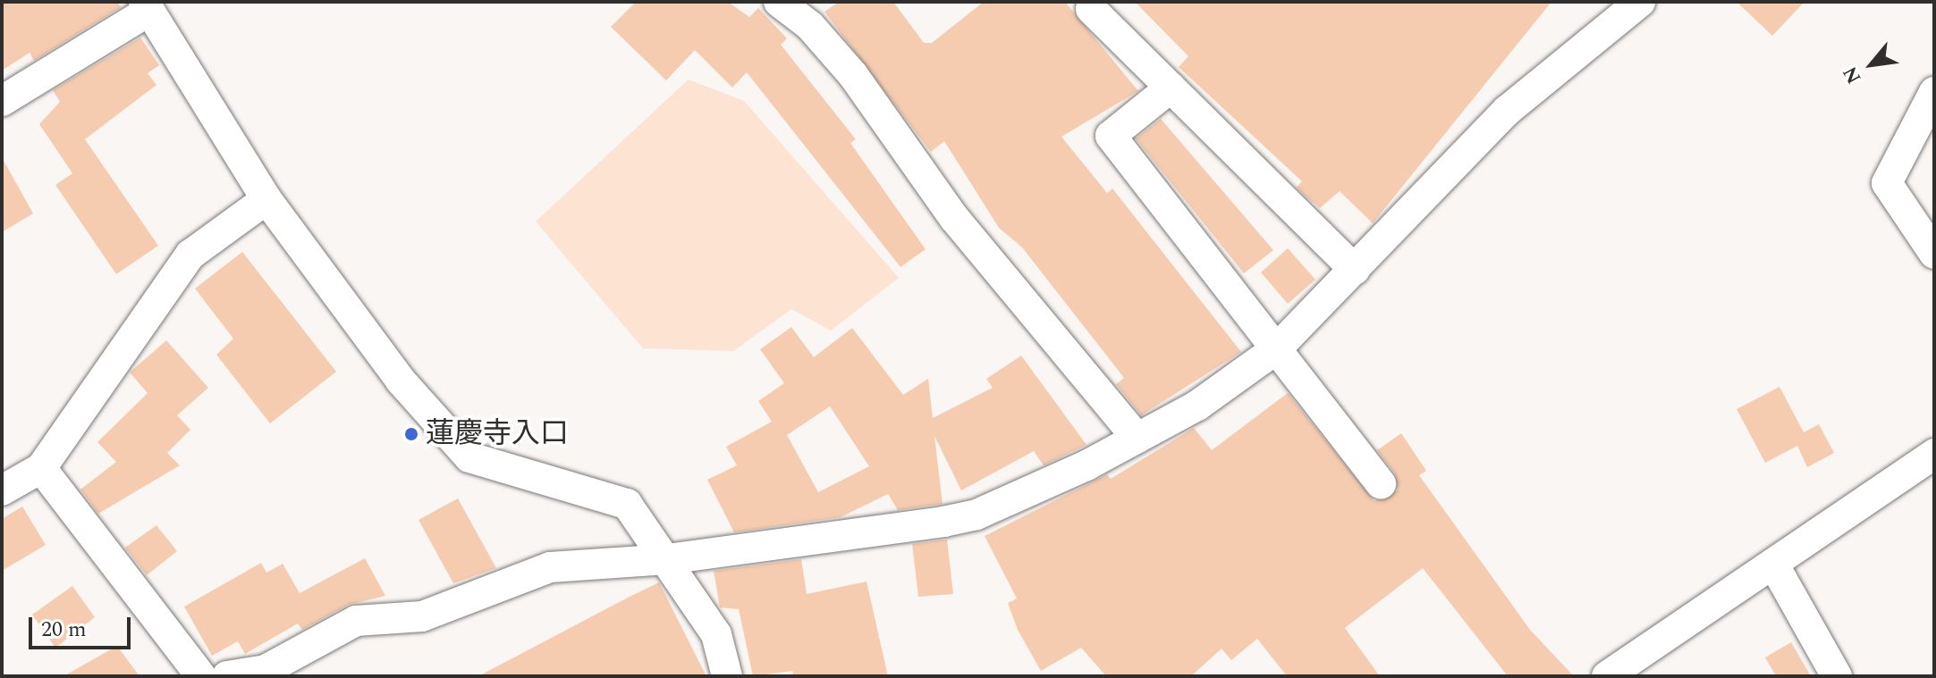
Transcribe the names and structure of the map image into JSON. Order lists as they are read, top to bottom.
{
  "places": ["蓮慶寺入口"],
  "scale_bar": "20 m",
  "north": "bottom left"
}
